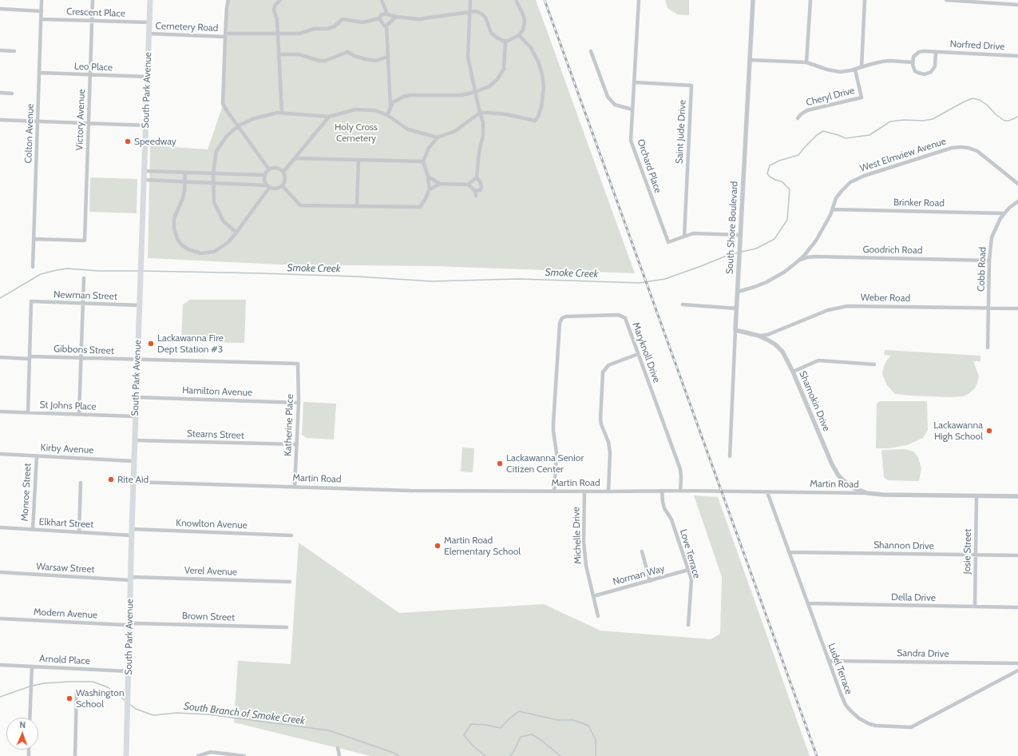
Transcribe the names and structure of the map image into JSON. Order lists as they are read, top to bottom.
{
  "streets": {
    "main road": ["South Park Avenue"],
    "street": [
      "Crescent Place",
      "Cemetery Road",
      "Norfred Drive",
      "Leo Place",
      "Cheryl Drive",
      "Victory Avenue",
      "Saint Jude Drive",
      "Colton Avenue",
      "West Elmview Avenue",
      "Orchard Place",
      "Brinker Road",
      "South Shore Boulevard",
      "Goodrich Road",
      "Cobb Road",
      "Newman Street",
      "Weber Road",
      "Gibbons Street",
      "Maryknoll Drive",
      "Hamilton Avenue",
      "Shamokin Drive",
      "St Johns Place",
      "Katherine Place",
      "Stearns Street",
      "Kirby Avenue",
      "Martin Road",
      "Monroe Street",
      "Elkhart Street",
      "Knowlton Avenue",
      "Michelle Drive",
      "Shannon Drive",
      "Josie Street",
      "Love Terrace",
      "Warsaw Street",
      "Verel Avenue",
      "Norman Way",
      "Della Drive",
      "Modern Avenue",
      "Brown Street",
      "Sandra Drive",
      "Arnold Place",
      "Ludel Terrace"
    ]
  },
  "crossings": [
    ["Crescent Place", "South Park Avenue"],
    ["Crescent Place", "Victory Avenue"],
    ["Crescent Place", "Colton Avenue"],
    ["Cemetery Road", "South Park Avenue"],
    ["Leo Place", "South Park Avenue"],
    ["Leo Place", "Victory Avenue"],
    ["Leo Place", "Colton Avenue"],
    ["South Park Avenue", "Newman Street"],
    ["South Park Avenue", "Gibbons Street"],
    ["South Park Avenue", "Hamilton Avenue"],
    ["South Park Avenue", "St Johns Place"],
    ["South Park Avenue", "Stearns Street"],
    ["South Park Avenue", "Kirby Avenue"],
    ["South Park Avenue", "Martin Road"],
    ["South Park Avenue", "Elkhart Street"],
    ["South Park Avenue", "Knowlton Avenue"],
    ["South Park Avenue", "Warsaw Street"],
    ["South Park Avenue", "Verel Avenue"],
    ["South Park Avenue", "Modern Avenue"],
    ["South Park Avenue", "Brown Street"],
    ["South Park Avenue", "Arnold Place"],
    ["Victory Avenue", "Colton Avenue"],
    ["Saint Jude Drive", "Orchard Place"],
    ["West Elmview Avenue", "Brinker Road"],
    ["West Elmview Avenue", "South Shore Boulevard"],
    ["West Elmview Avenue", "Goodrich Road"],
    ["Orchard Place", "South Shore Boulevard"],
    ["Brinker Road", "Cobb Road"],
    ["South Shore Boulevard", "Shamokin Drive"],
    ["Goodrich Road", "Cobb Road"],
    ["Cobb Road", "Weber Road"],
    ["Newman Street", "Gibbons Street"],
    ["Weber Road", "Shamokin Drive"],
    ["Gibbons Street", "Katherine Place"],
    ["Maryknoll Drive", "Martin Road"],
    ["Hamilton Avenue", "Katherine Place"],
    ["Shamokin Drive", "Martin Road"],
    ["Katherine Place", "Stearns Street"],
    ["Katherine Place", "Martin Road"],
    ["Kirby Avenue", "Monroe Street"],
    ["Martin Road", "Michelle Drive"],
    ["Martin Road", "Josie Street"],
    ["Martin Road", "Love Terrace"],
    ["Martin Road", "Ludel Terrace"],
    ["Monroe Street", "Elkhart Street"],
    ["Elkhart Street", "Knowlton Avenue"],
    ["Michelle Drive", "Norman Way"],
    ["Shannon Drive", "Josie Street"],
    ["Shannon Drive", "Ludel Terrace"],
    ["Josie Street", "Della Drive"],
    ["Love Terrace", "Norman Way"],
    ["Warsaw Street", "Verel Avenue"],
    ["Della Drive", "Ludel Terrace"],
    ["Modern Avenue", "Brown Street"],
    ["Sandra Drive", "Ludel Terrace"]
  ],
  "water": ["Smoke Creek", "South Branch of Smoke Creek"],
  "parks": ["Holy Cross Cemetery"],
  "places": [
    "Speedway",
    "Lackawanna Fire Dept Station #3",
    "Lackawanna High School",
    "Lackawanna Senior Citizen Center",
    "Rite Aid",
    "Martin Road Elementary School",
    "Washington School"
  ],
  "north": "top"
}
